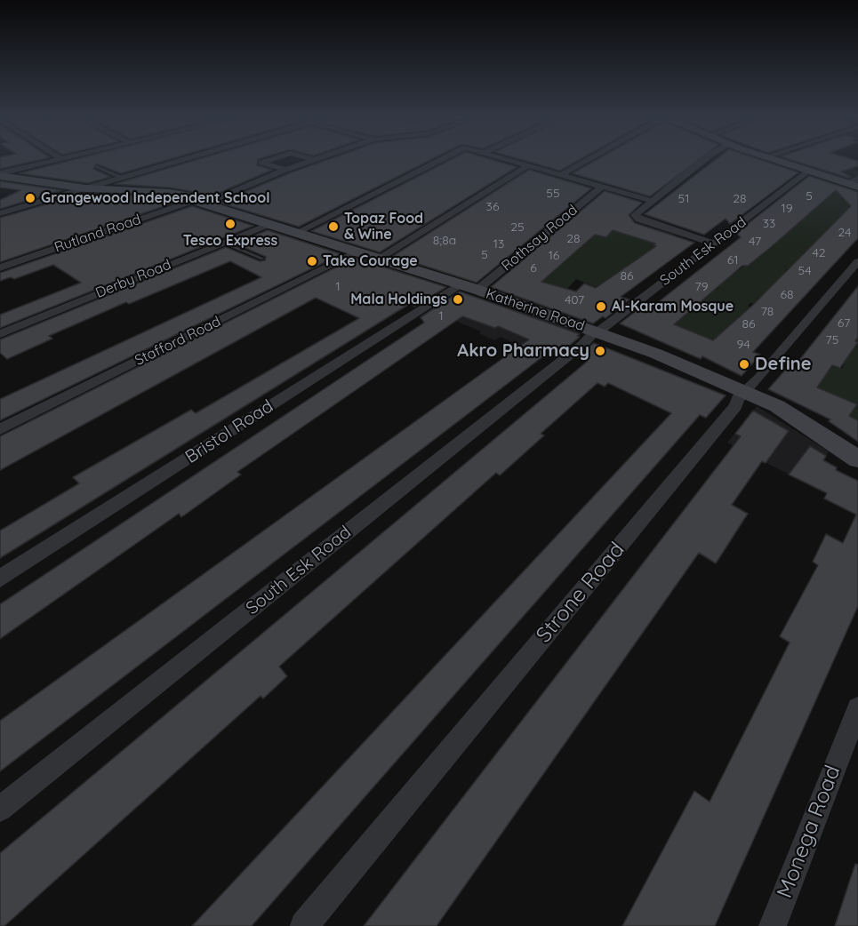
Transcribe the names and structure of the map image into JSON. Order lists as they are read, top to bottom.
{
  "streets": {
    "main road": ["Katherine Road"],
    "street": [
      "Rutland Road",
      "Rothsay Road",
      "South Esk Road",
      "Derby Road",
      "Stafford Road",
      "Bristol Road",
      "Strone Road",
      "Monega Road"
    ]
  },
  "crossings": [
    ["Rutland Road", "Katherine Road"],
    ["Rothsay Road", "Katherine Road"],
    ["South Esk Road", "Katherine Road"],
    ["Derby Road", "Katherine Road"],
    ["Katherine Road", "Stafford Road"],
    ["Katherine Road", "Bristol Road"],
    ["Katherine Road", "Strone Road"]
  ],
  "places": [
    "Grangewood Independent School",
    "Tesco Express",
    "Topaz Food & Wine",
    "Take Courage",
    "Mala Holdings",
    "Al-Karam Mosque",
    "Akro Pharmacy",
    "Define"
  ],
  "house_numbers": [
    "55",
    "5",
    "51",
    "28",
    "36",
    "19",
    "33",
    "25",
    "24",
    "28",
    "8;8a",
    "47",
    "13",
    "42",
    "5",
    "16",
    "61",
    "6",
    "54",
    "86",
    "1",
    "79",
    "68",
    "407",
    "78",
    "1",
    "67",
    "86",
    "75",
    "94"
  ]
}
